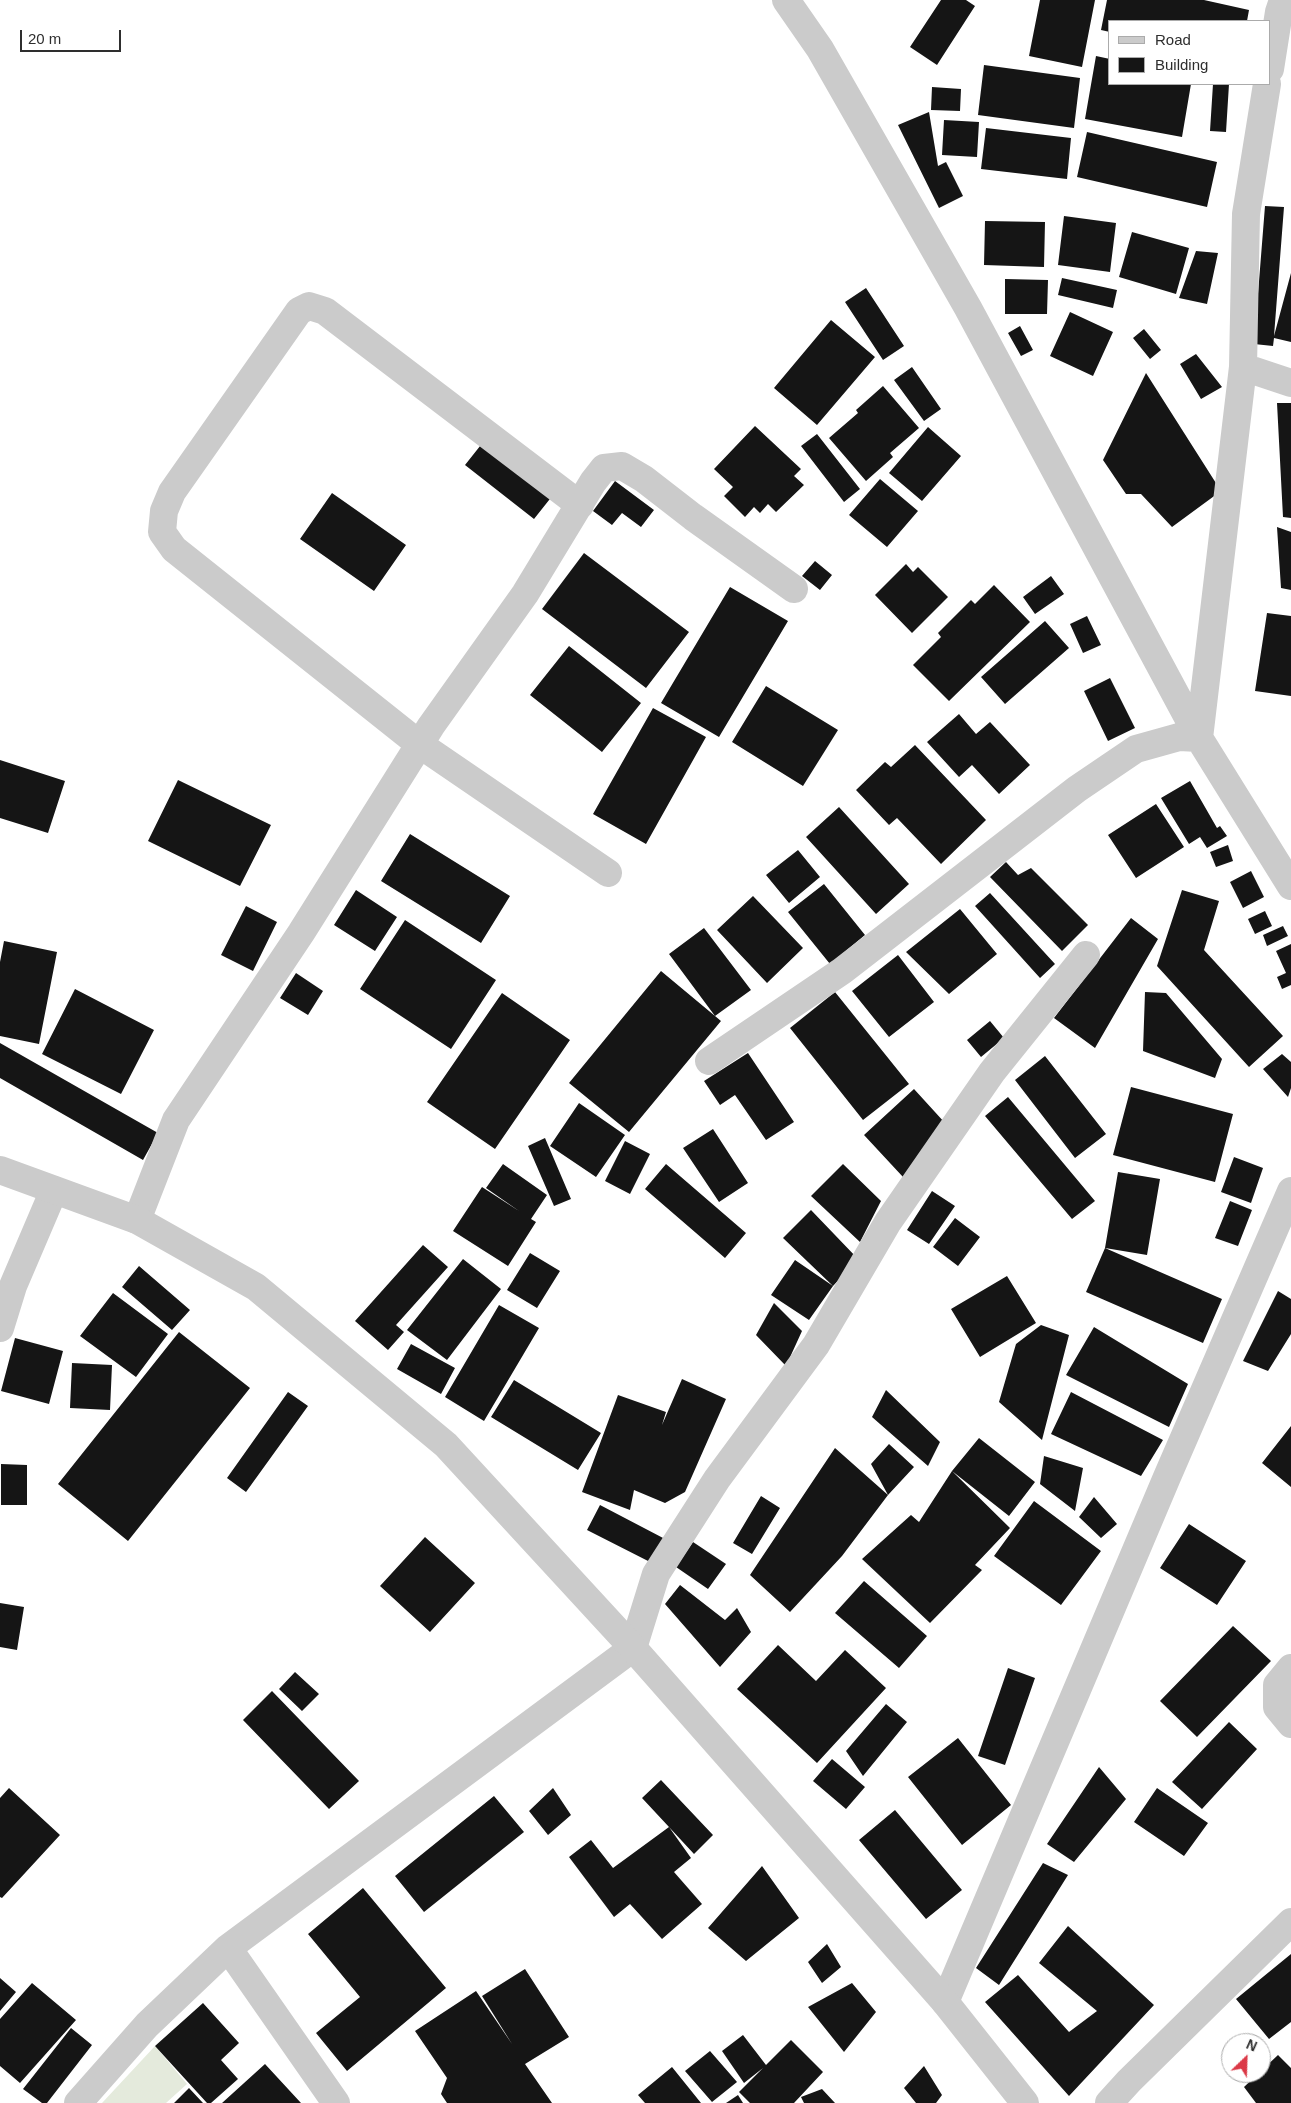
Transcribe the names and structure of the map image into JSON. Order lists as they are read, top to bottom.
{
  "legend": ["Road", "Building"],
  "scale_bar": "20 m",
  "north": "top right"
}
